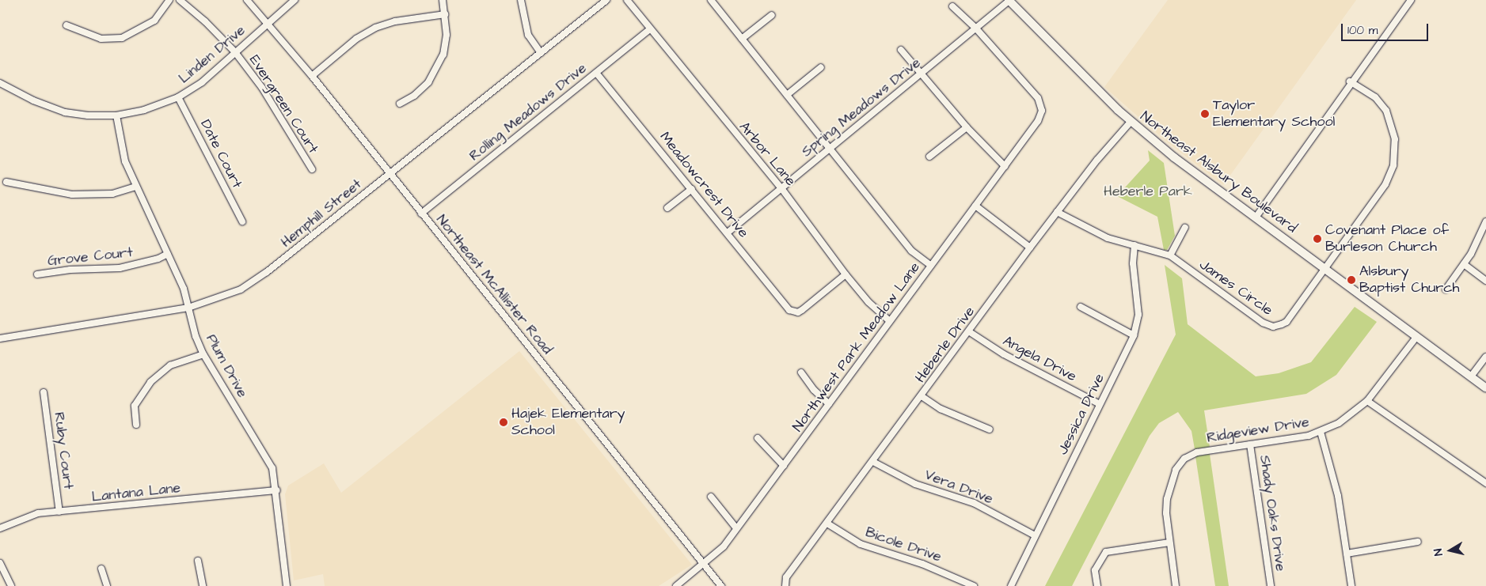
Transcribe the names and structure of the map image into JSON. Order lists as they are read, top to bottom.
{
  "streets": {
    "main road": ["Northeast Alsbury Boulevard"],
    "street": [
      "Linden Drive",
      "Evergreen Court",
      "Spring Meadows Drive",
      "Rolling Meadows Drive",
      "Date Court",
      "Arbor Lane",
      "Meadowcrest Drive",
      "Hemphill Street",
      "Grove Court",
      "Northeast McAllister Road",
      "James Circle",
      "Heberle Drive",
      "Northwest Park Meadow Lane",
      "Angela Drive",
      "Plum Drive",
      "Jessica Drive",
      "Ridgeview Drive",
      "Ruby Court",
      "Vera Drive",
      "Lantana Lane",
      "Shady Oaks Drive",
      "Bicole Drive"
    ]
  },
  "crossings": [
    ["Linden Drive", "Evergreen Court"],
    ["Linden Drive", "Date Court"],
    ["Linden Drive", "Northeast McAllister Road"],
    ["Linden Drive", "Plum Drive"],
    ["Spring Meadows Drive", "Arbor Lane"],
    ["Spring Meadows Drive", "Northeast Alsbury Boulevard"],
    ["Spring Meadows Drive", "Meadowcrest Drive"],
    ["Spring Meadows Drive", "Northwest Park Meadow Lane"],
    ["Rolling Meadows Drive", "Arbor Lane"],
    ["Rolling Meadows Drive", "Meadowcrest Drive"],
    ["Rolling Meadows Drive", "Northeast McAllister Road"],
    ["Arbor Lane", "Meadowcrest Drive"],
    ["Arbor Lane", "Northwest Park Meadow Lane"],
    ["Northeast Alsbury Boulevard", "James Circle"],
    ["Northeast Alsbury Boulevard", "Heberle Drive"],
    ["Northeast Alsbury Boulevard", "Ridgeview Drive"],
    ["Hemphill Street", "Northeast McAllister Road"],
    ["Hemphill Street", "Plum Drive"],
    ["Grove Court", "Plum Drive"],
    ["Northeast McAllister Road", "Northwest Park Meadow Lane"],
    ["James Circle", "Heberle Drive"],
    ["James Circle", "Jessica Drive"],
    ["Heberle Drive", "Angela Drive"],
    ["Heberle Drive", "Vera Drive"],
    ["Heberle Drive", "Bicole Drive"],
    ["Angela Drive", "Jessica Drive"],
    ["Plum Drive", "Lantana Lane"],
    ["Jessica Drive", "Vera Drive"],
    ["Ridgeview Drive", "Shady Oaks Drive"],
    ["Ruby Court", "Lantana Lane"]
  ],
  "parks": ["Heberle Park"],
  "places": [
    "Taylor Elementary School",
    "Covenant Place of Burleson Church",
    "Alsbury Baptist Church",
    "Hajek Elementary School"
  ],
  "scale_bar": "100 m",
  "north": "left"
}
